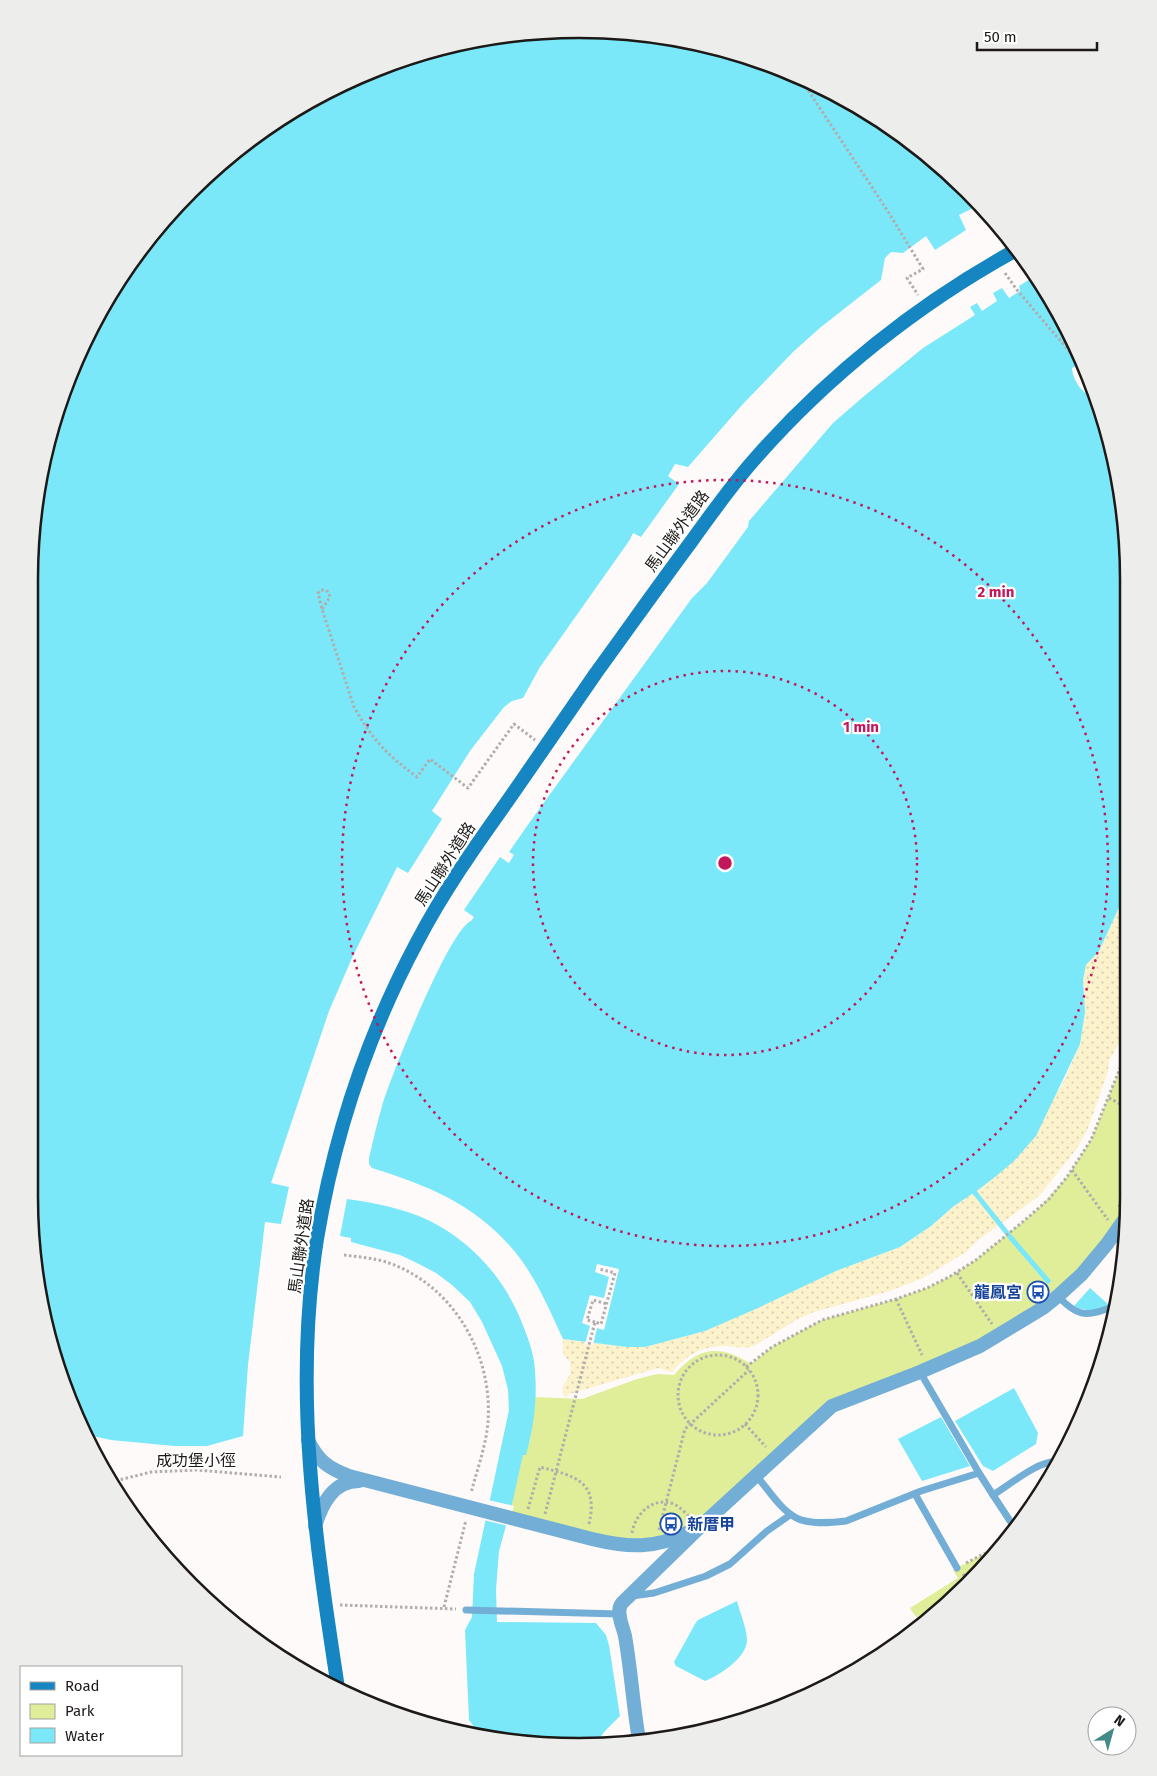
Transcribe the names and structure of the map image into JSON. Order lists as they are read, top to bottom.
{
  "streets": {
    "main road": ["馬山聯外道路"],
    "path": ["成功堡小徑"]
  },
  "places": {
    "bus stop": ["龍鳳宮", "新厝甲"]
  },
  "legend": ["Road", "Park", "Water"],
  "scale_bar": "50 m",
  "north": "top right",
  "rings": ["2 min", "1 min"]
}
